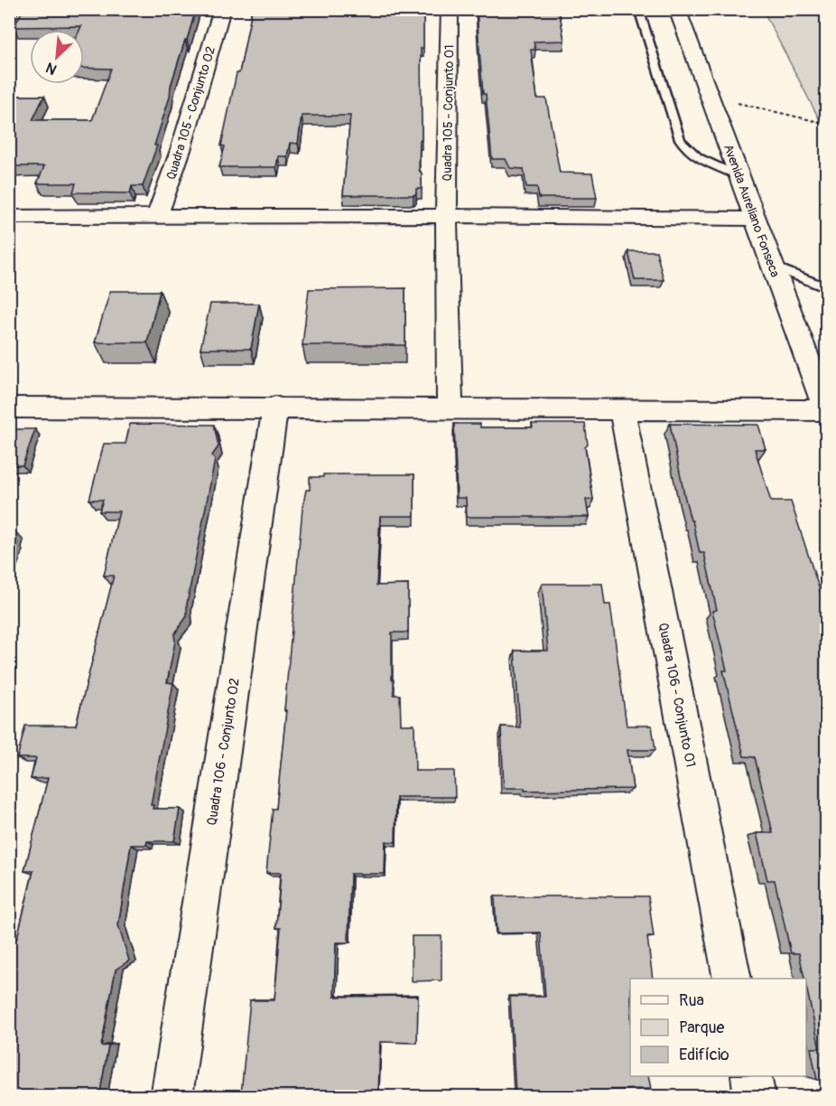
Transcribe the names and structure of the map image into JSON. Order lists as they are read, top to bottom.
{
  "streets": {
    "street": [
      "Quadra 105 - Conjunto 02",
      "Quadra 105 - Conjunto 01",
      "Avenida Aureliano Fonseca",
      "Quadra 106 - Conjunto 01",
      "Quadra 106 - Conjunto 02"
    ]
  },
  "legend": ["Rua", "Parque", "Edifício"],
  "north": "bottom left"
}
